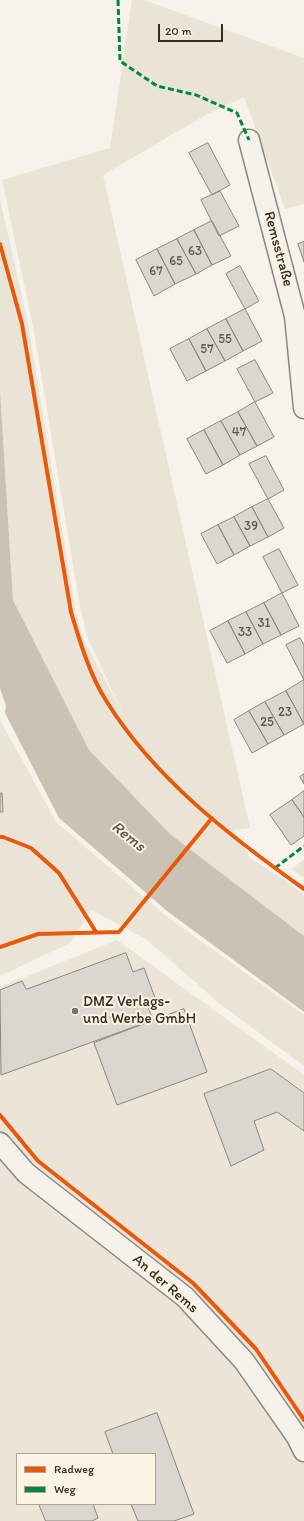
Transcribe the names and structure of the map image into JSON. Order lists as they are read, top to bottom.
{
  "streets": {
    "street": ["Remsstraße", "An der Rems"]
  },
  "water": ["Rems"],
  "places": ["DMZ Verlags- und Werbe GmbH"],
  "house_numbers": [
    "63",
    "65",
    "67",
    "55",
    "57",
    "47",
    "39",
    "31",
    "33",
    "23",
    "25"
  ],
  "legend": ["Radweg", "Weg"],
  "scale_bar": "20 m"
}
